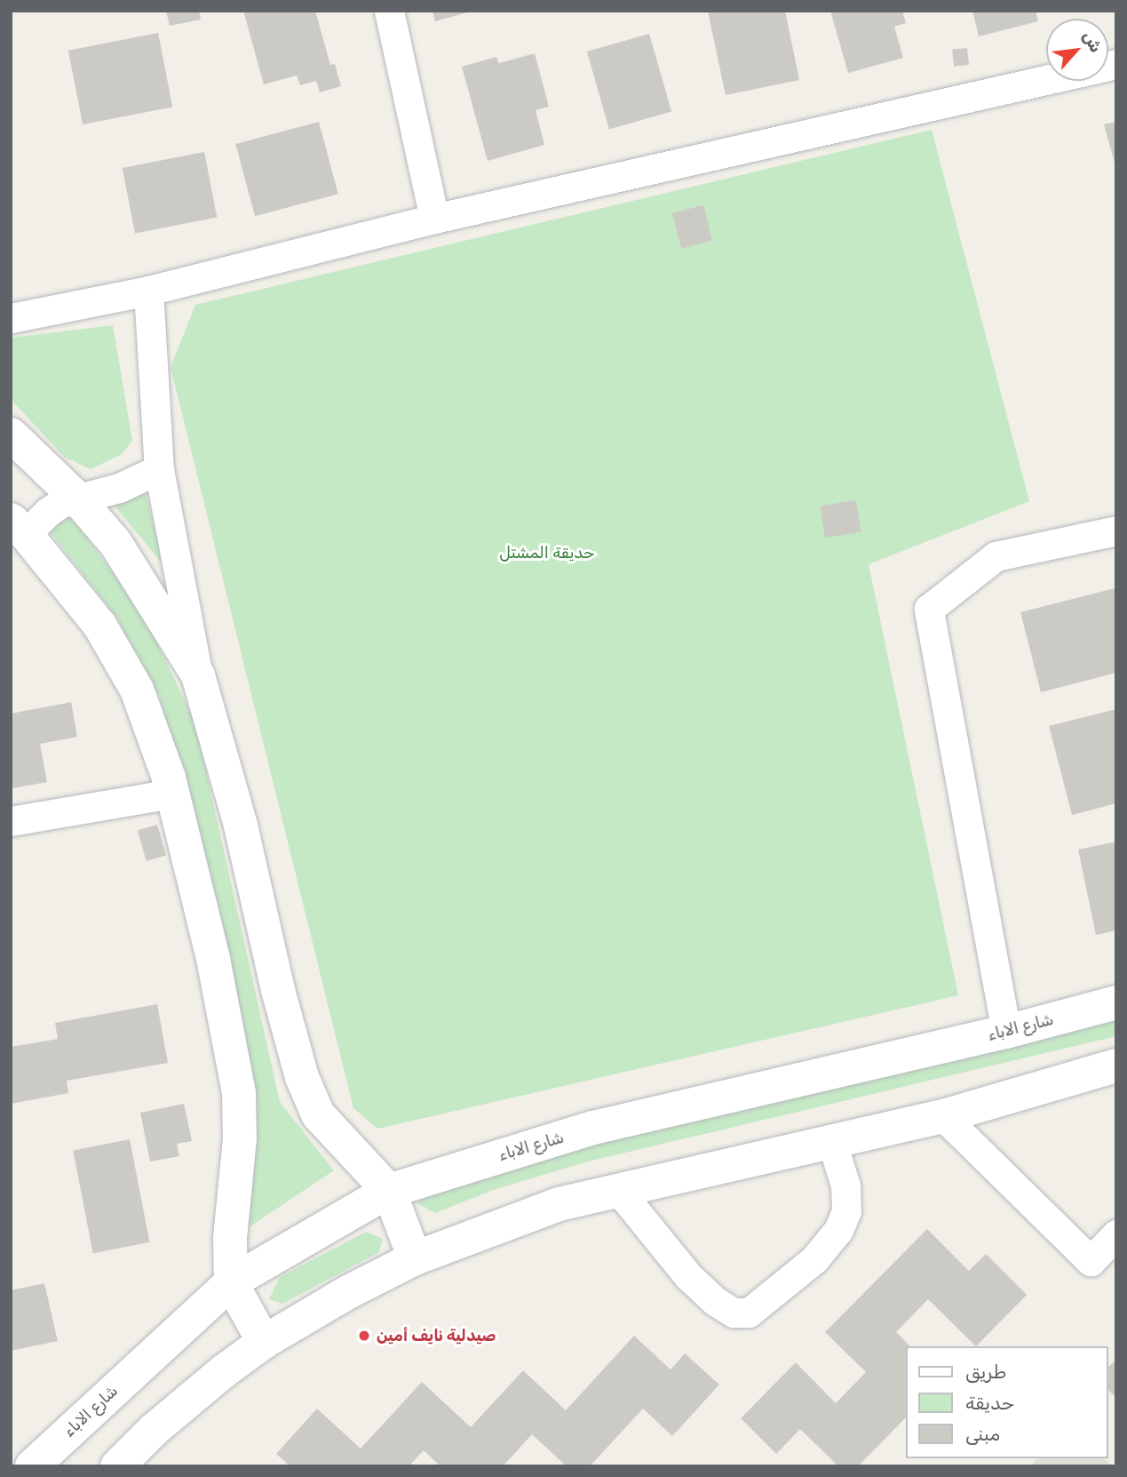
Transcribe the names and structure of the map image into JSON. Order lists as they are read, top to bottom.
{
  "streets": {
    "main road": ["شارع الاباء"]
  },
  "parks": ["حديقة المشتل"],
  "places": ["صيدلية نايف أمين"],
  "legend": ["طريق", "حديقة", "مبنى"],
  "north": "top right"
}
